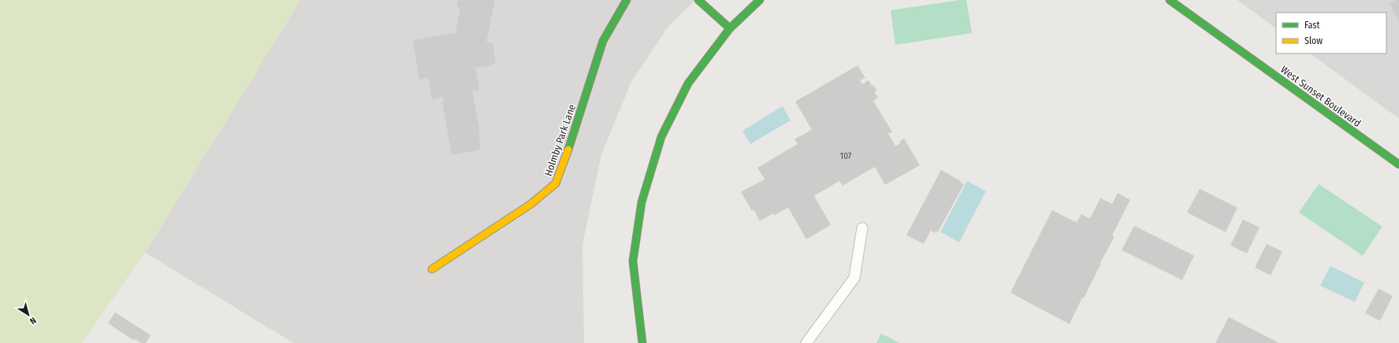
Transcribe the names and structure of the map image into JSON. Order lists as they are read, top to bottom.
{
  "streets": {
    "main road": ["West Sunset Boulevard", "Holmby Park Lane"]
  },
  "house_numbers": ["107"],
  "legend": ["Fast", "Slow"],
  "north": "bottom right"
}
